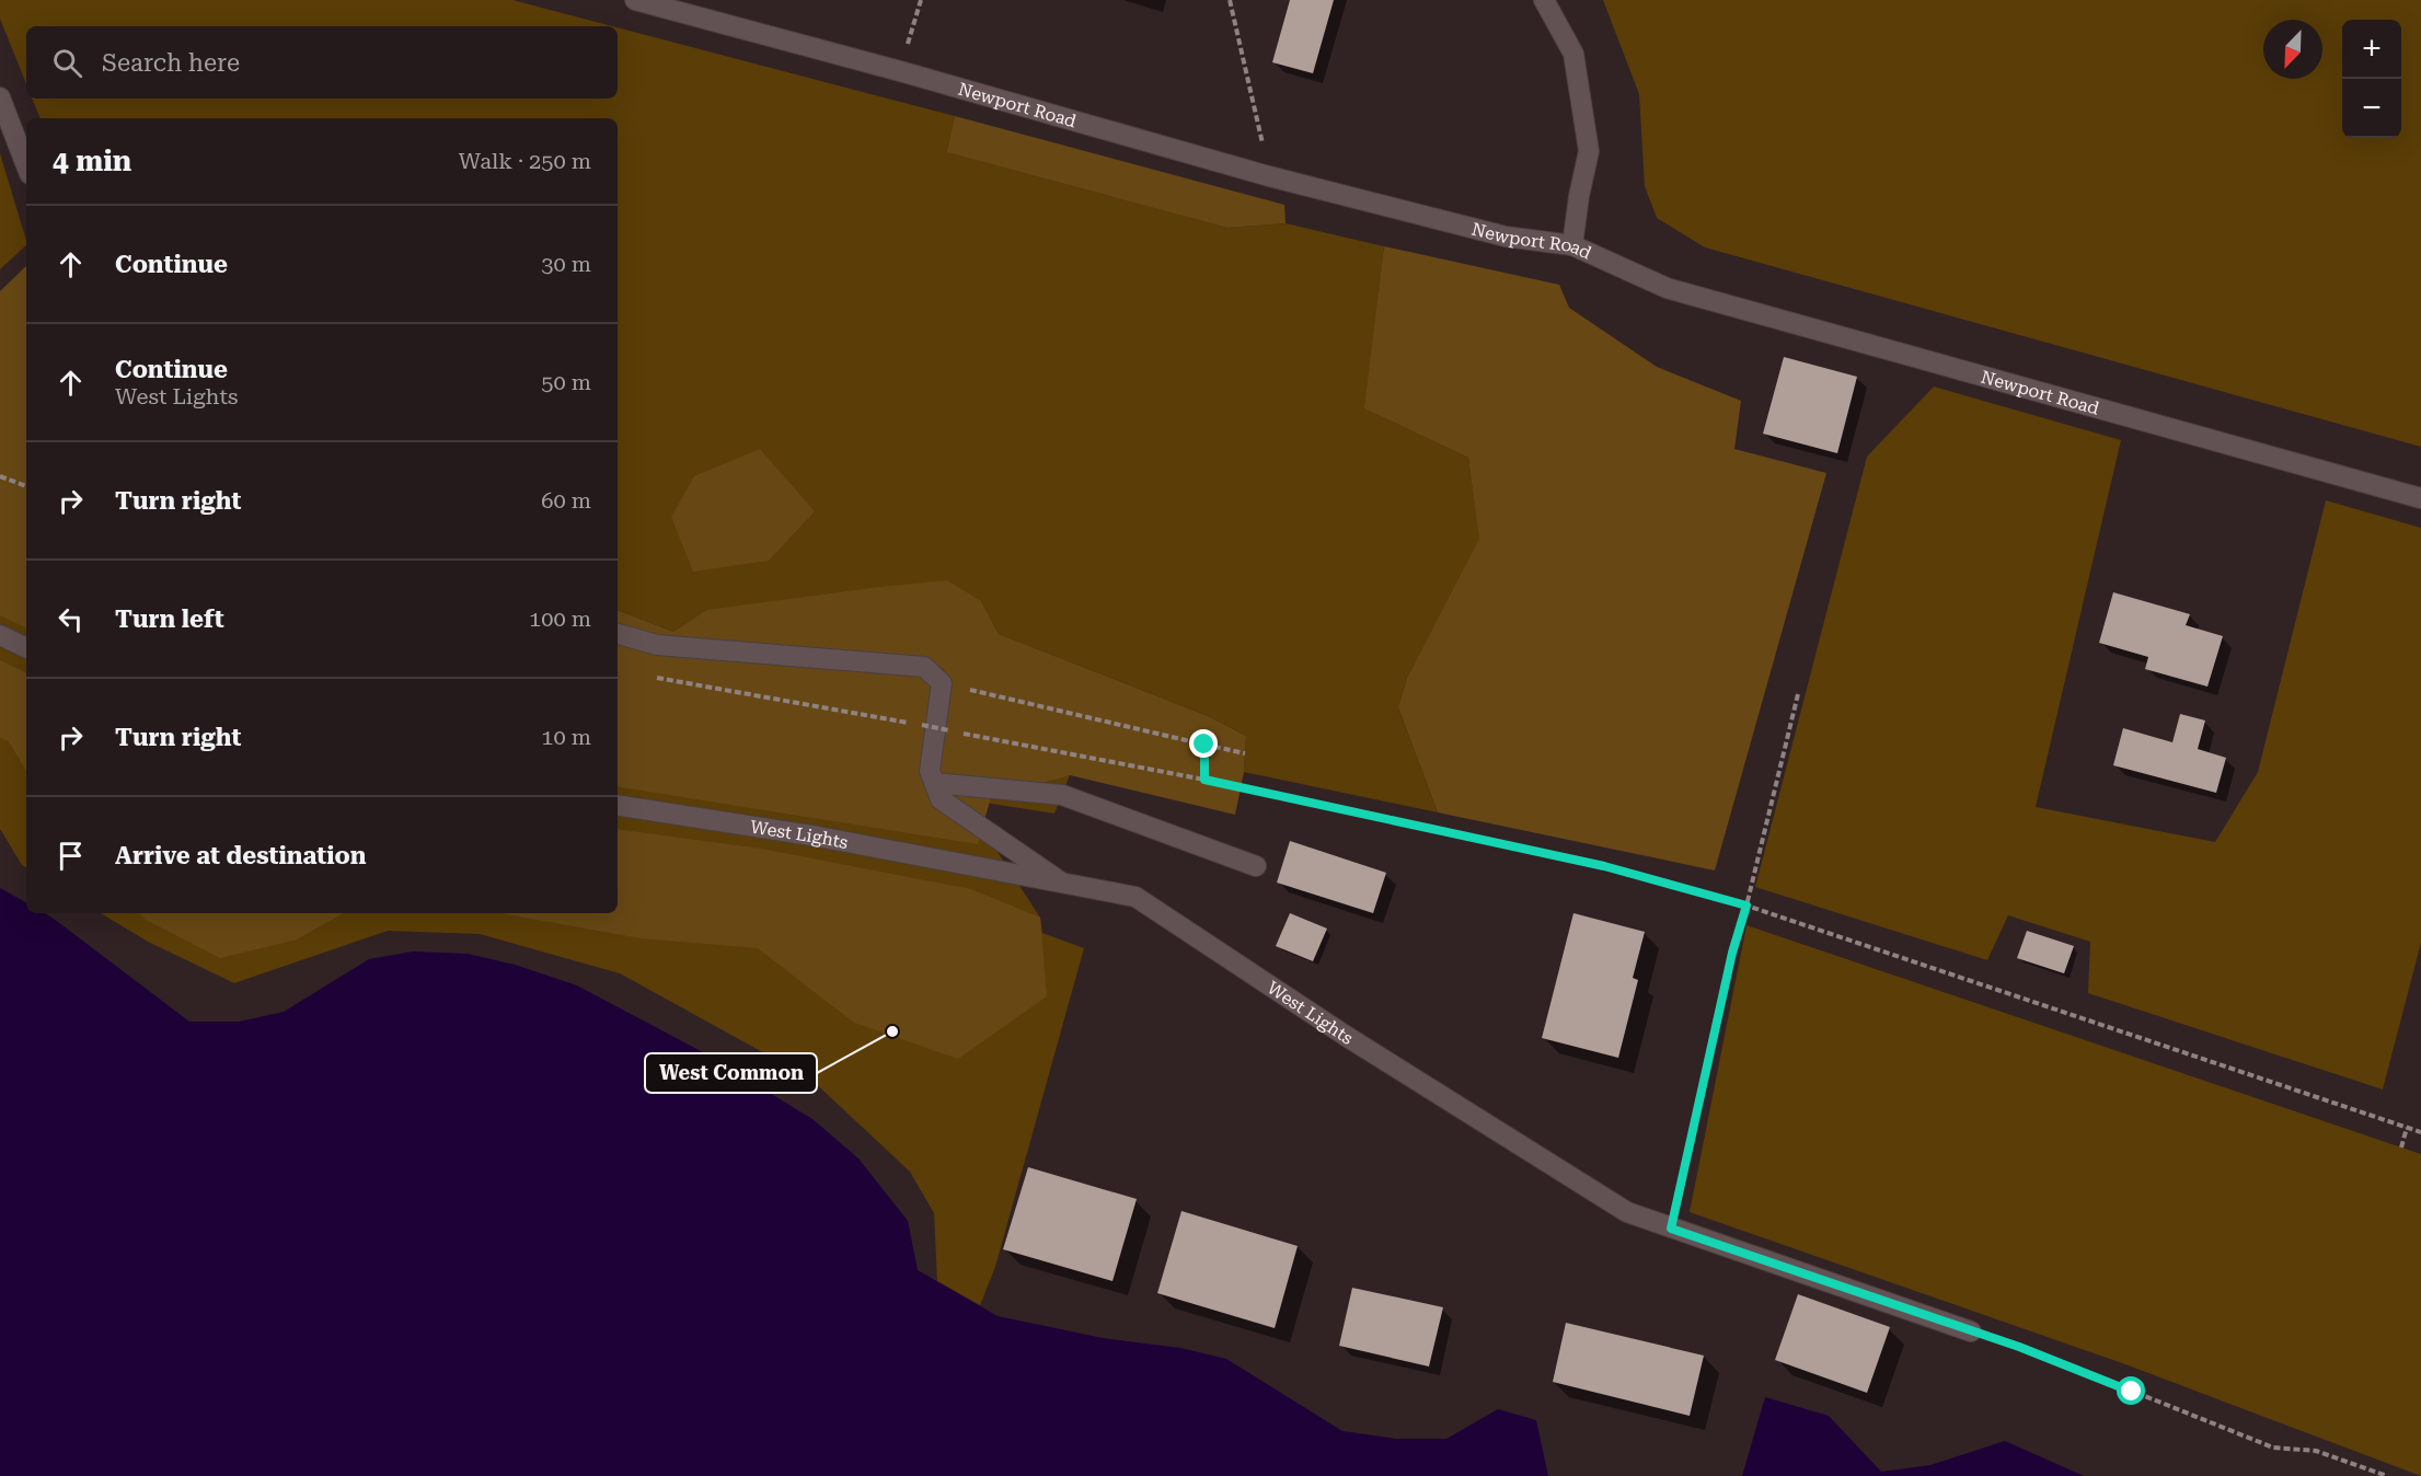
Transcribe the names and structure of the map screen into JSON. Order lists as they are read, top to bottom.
{
  "streets": {
    "main road": ["Newport Road", "West Lights"]
  },
  "places": ["West Common"],
  "north": "bottom left",
  "page": {
    "map_buttons": ["+", "−"],
    "search": "Search here",
    "heading": ["4 min", "Walk · 250 m"],
    "list": [
      ["Continue", "30 m"],
      ["Continue", "West Lights", "50 m"],
      ["Turn right", "60 m"],
      ["Turn left", "100 m"],
      ["Turn right", "10 m"],
      "Arrive at destination"
    ]
  }
}
